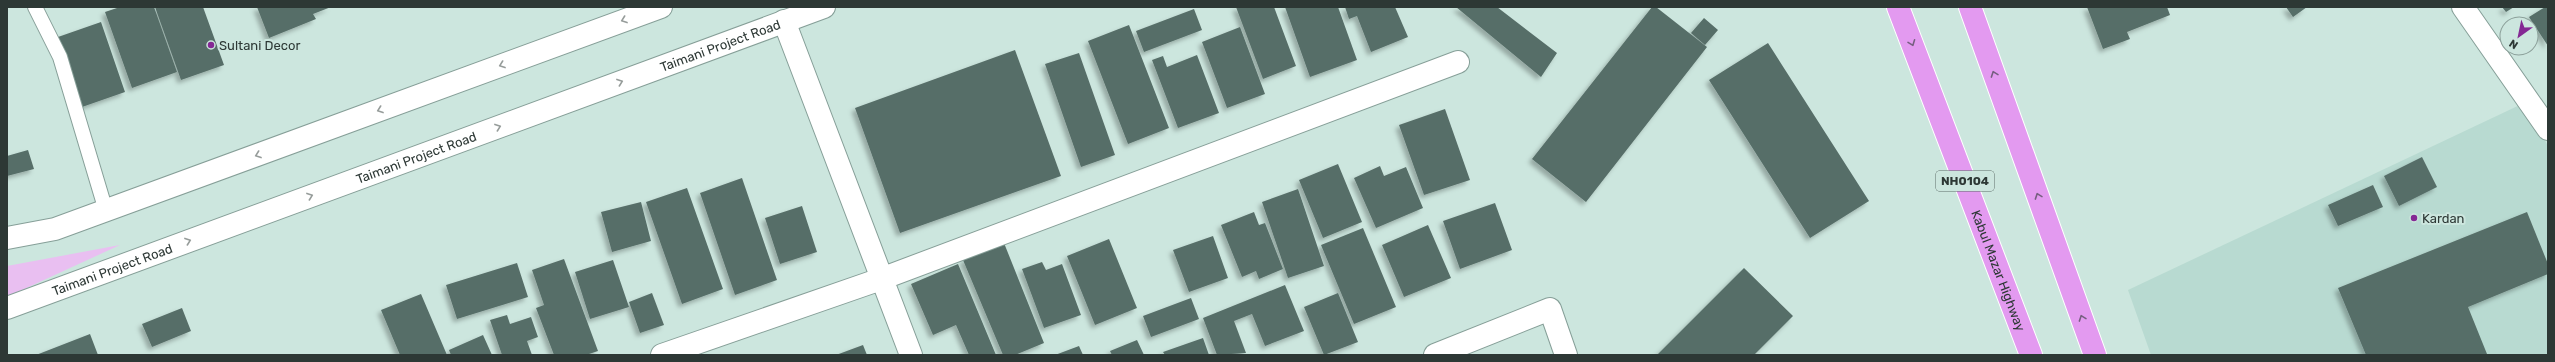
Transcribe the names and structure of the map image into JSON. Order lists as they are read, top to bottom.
{
  "streets": {
    "highway": ["NH0104", "Kabul Mazar Highway"],
    "main road": ["Taimani Project Road"]
  },
  "places": ["Sultani Decor", "Kardan"],
  "north": "bottom left"
}
